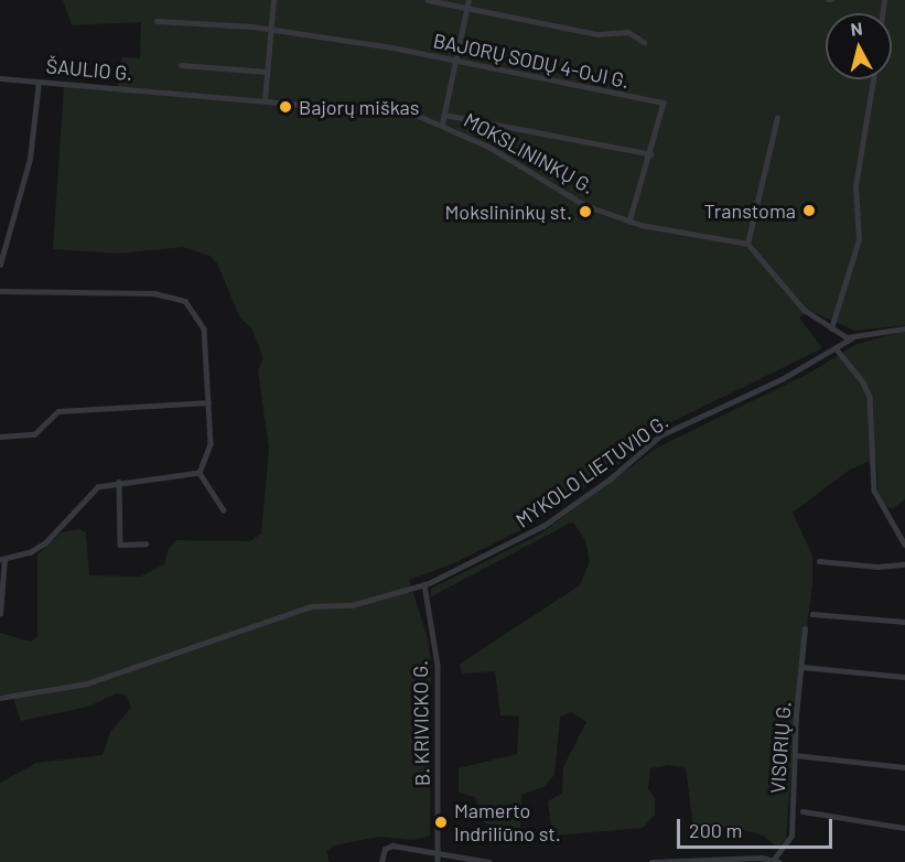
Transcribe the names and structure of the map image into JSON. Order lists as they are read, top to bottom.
{
  "streets": {
    "street": [
      "BAJORŲ SODŲ 4-OJI G.",
      "ŠAULIO G.",
      "MOKSLININKŲ G.",
      "MYKOLO LIETUVIO G.",
      "B. KRIVICKO G.",
      "VISORIŲ G."
    ]
  },
  "crossings": [
    ["BAJORŲ SODŲ 4-OJI G.", "MOKSLININKŲ G."],
    ["ŠAULIO G.", "MOKSLININKŲ G."],
    ["MYKOLO LIETUVIO G.", "B. KRIVICKO G."]
  ],
  "places": [
    "Bajorų miškas",
    "Transtoma",
    "Mokslininkų st.",
    "Mamerto Indriliūno st."
  ],
  "scale_bar": "200 m",
  "north": "top"
}
